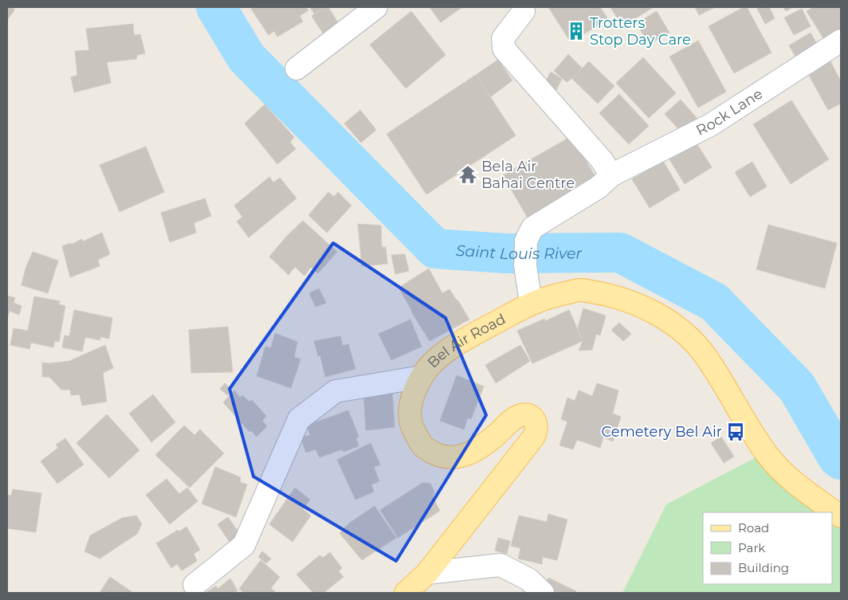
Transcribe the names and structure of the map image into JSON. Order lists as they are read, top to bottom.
{
  "streets": {
    "main road": ["Bel Air Road"],
    "street": ["Rock Lane"]
  },
  "crossings": [
    ["Rock Lane", "Bel Air Road"]
  ],
  "water": ["Saint Louis River"],
  "places": {
    "building": ["Trotters Stop Day Care"],
    "temple": ["Bela Air Bahai Centre"],
    "bus stop": ["Cemetery Bel Air"]
  },
  "legend": ["Road", "Park", "Building"]
}
